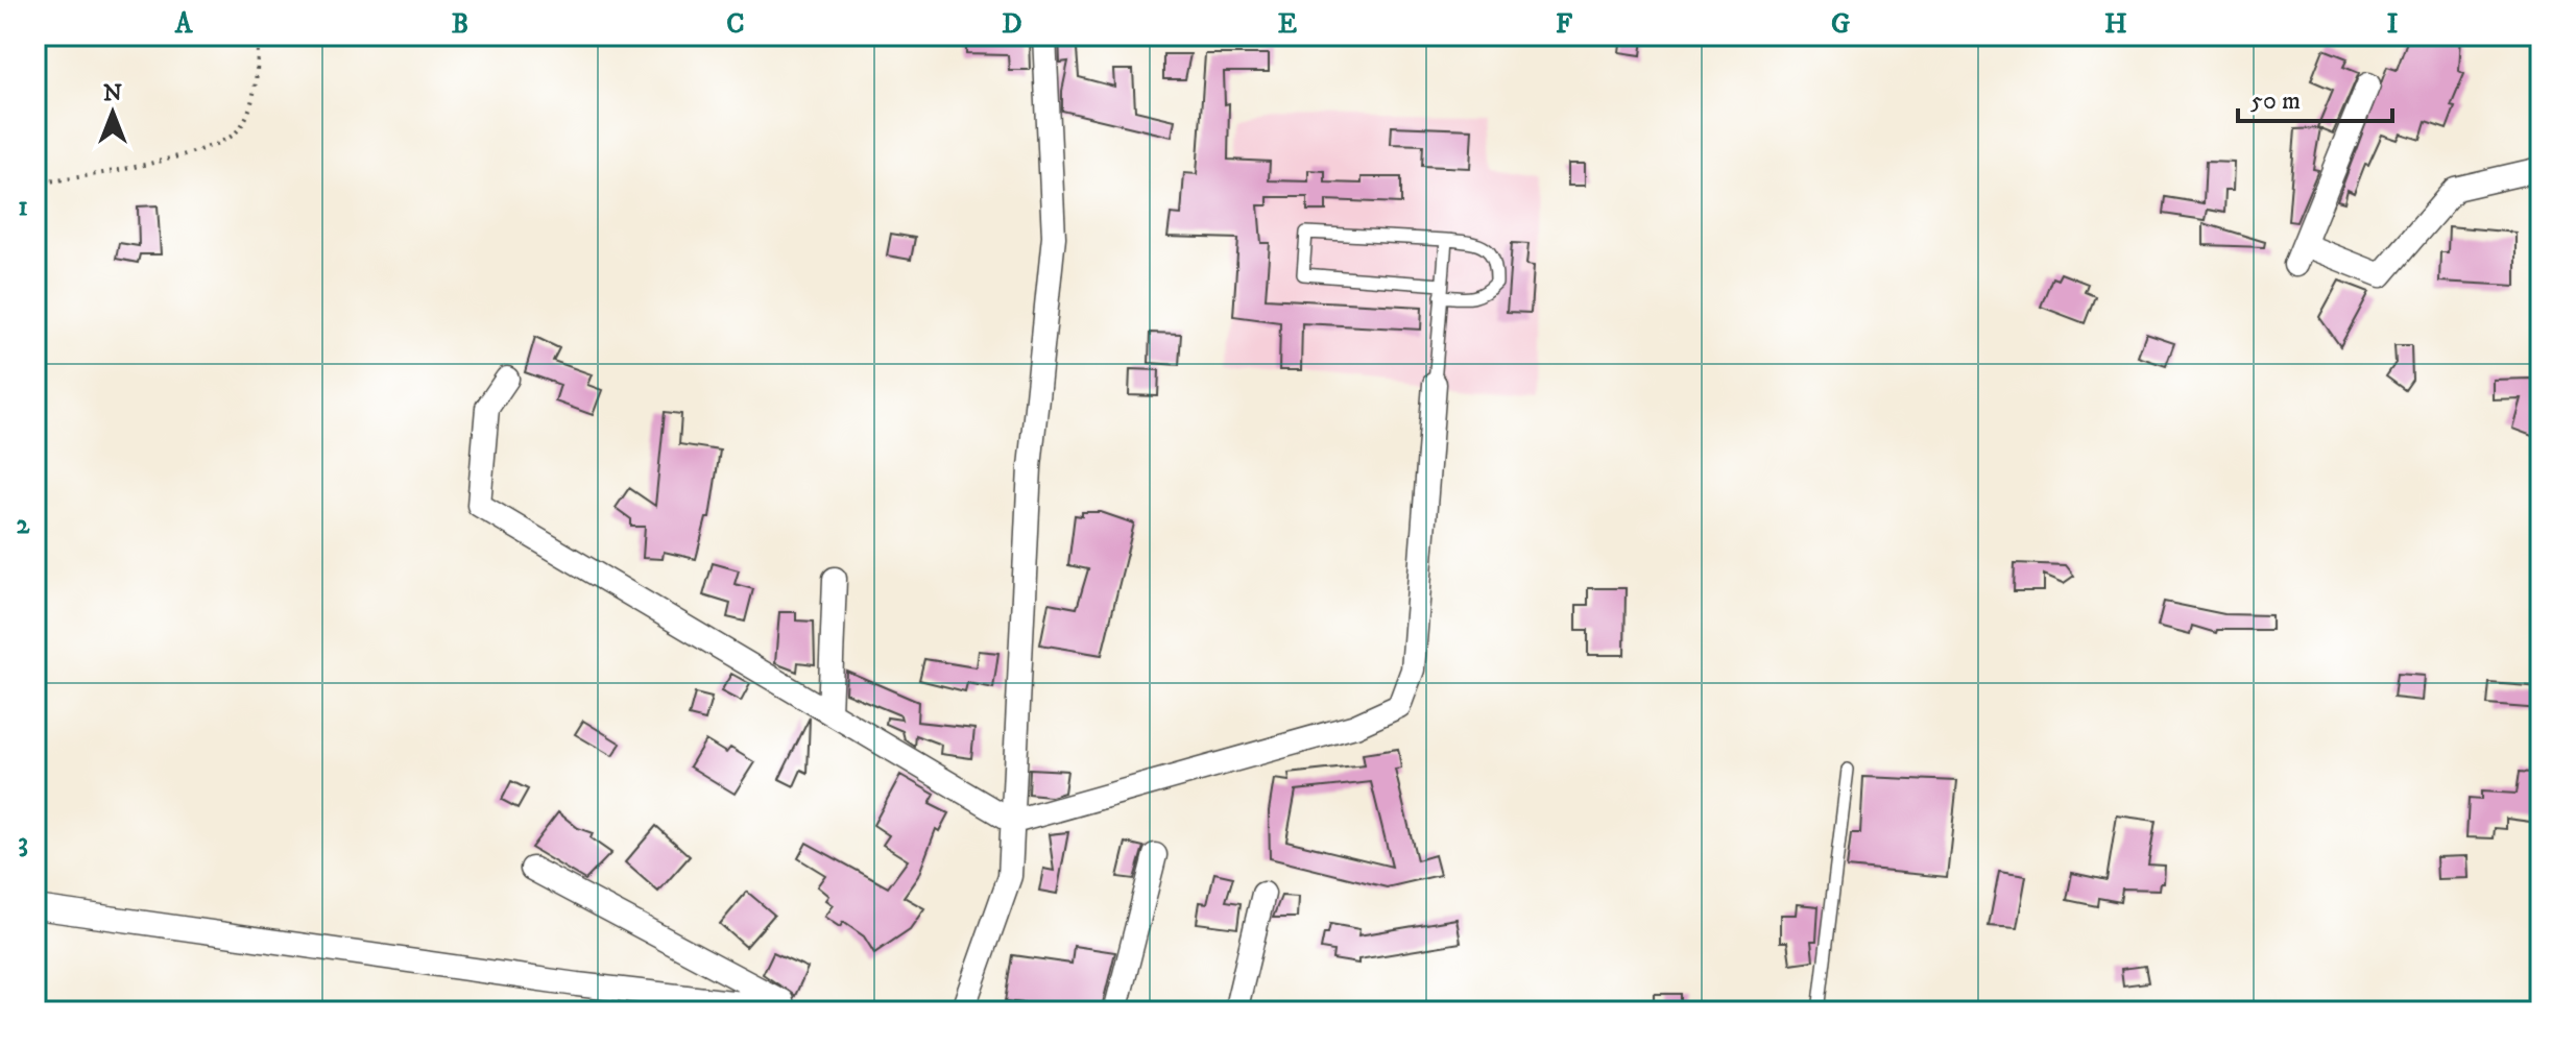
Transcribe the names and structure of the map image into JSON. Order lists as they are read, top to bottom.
{
  "scale_bar": "50 m",
  "north": "top",
  "grid": {
    "columns": [
      "A",
      "B",
      "C",
      "D",
      "E",
      "F",
      "G",
      "H",
      "I"
    ],
    "rows": ["1", "2", "3"]
  }
}
